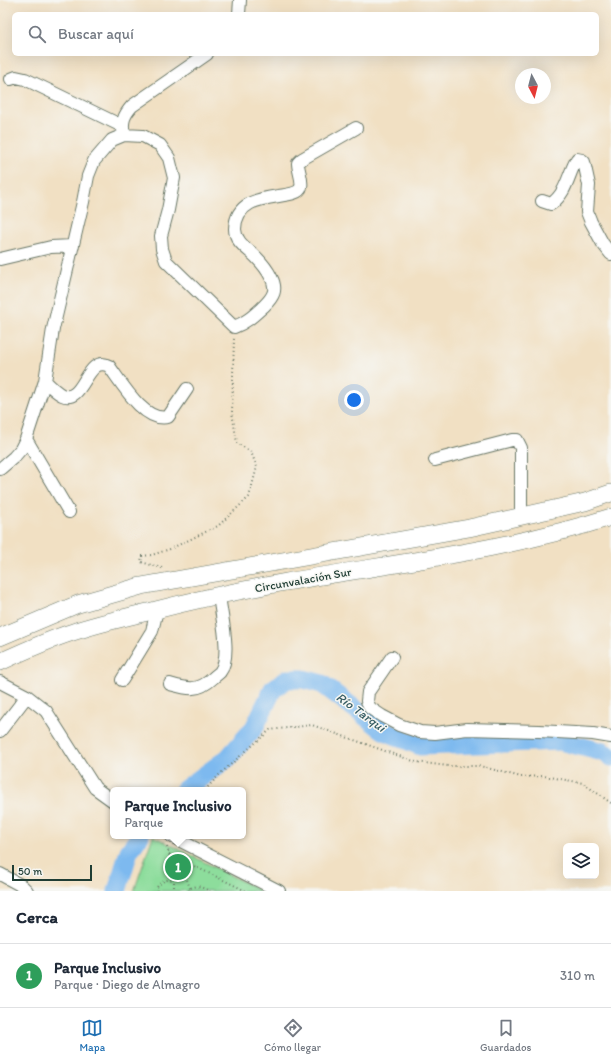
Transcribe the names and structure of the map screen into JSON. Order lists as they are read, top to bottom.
{
  "streets": {
    "highway": ["Circunvalación Sur"]
  },
  "water": ["Río Tarqui"],
  "scale_bar": "50 m",
  "north": "bottom",
  "page": {
    "search": "Buscar aquí",
    "popup": ["Parque Inclusivo", "Parque"],
    "pins": "1",
    "scale": "50 m",
    "heading": "Cerca",
    "list": [
      {
        "mark": "1",
        "name": "Parque Inclusivo",
        "note": "Parque · Diego de Almagro",
        "value": "310 m"
      }
    ],
    "nav": ["Mapa", "Cómo llegar", "Guardados"]
  }
}
